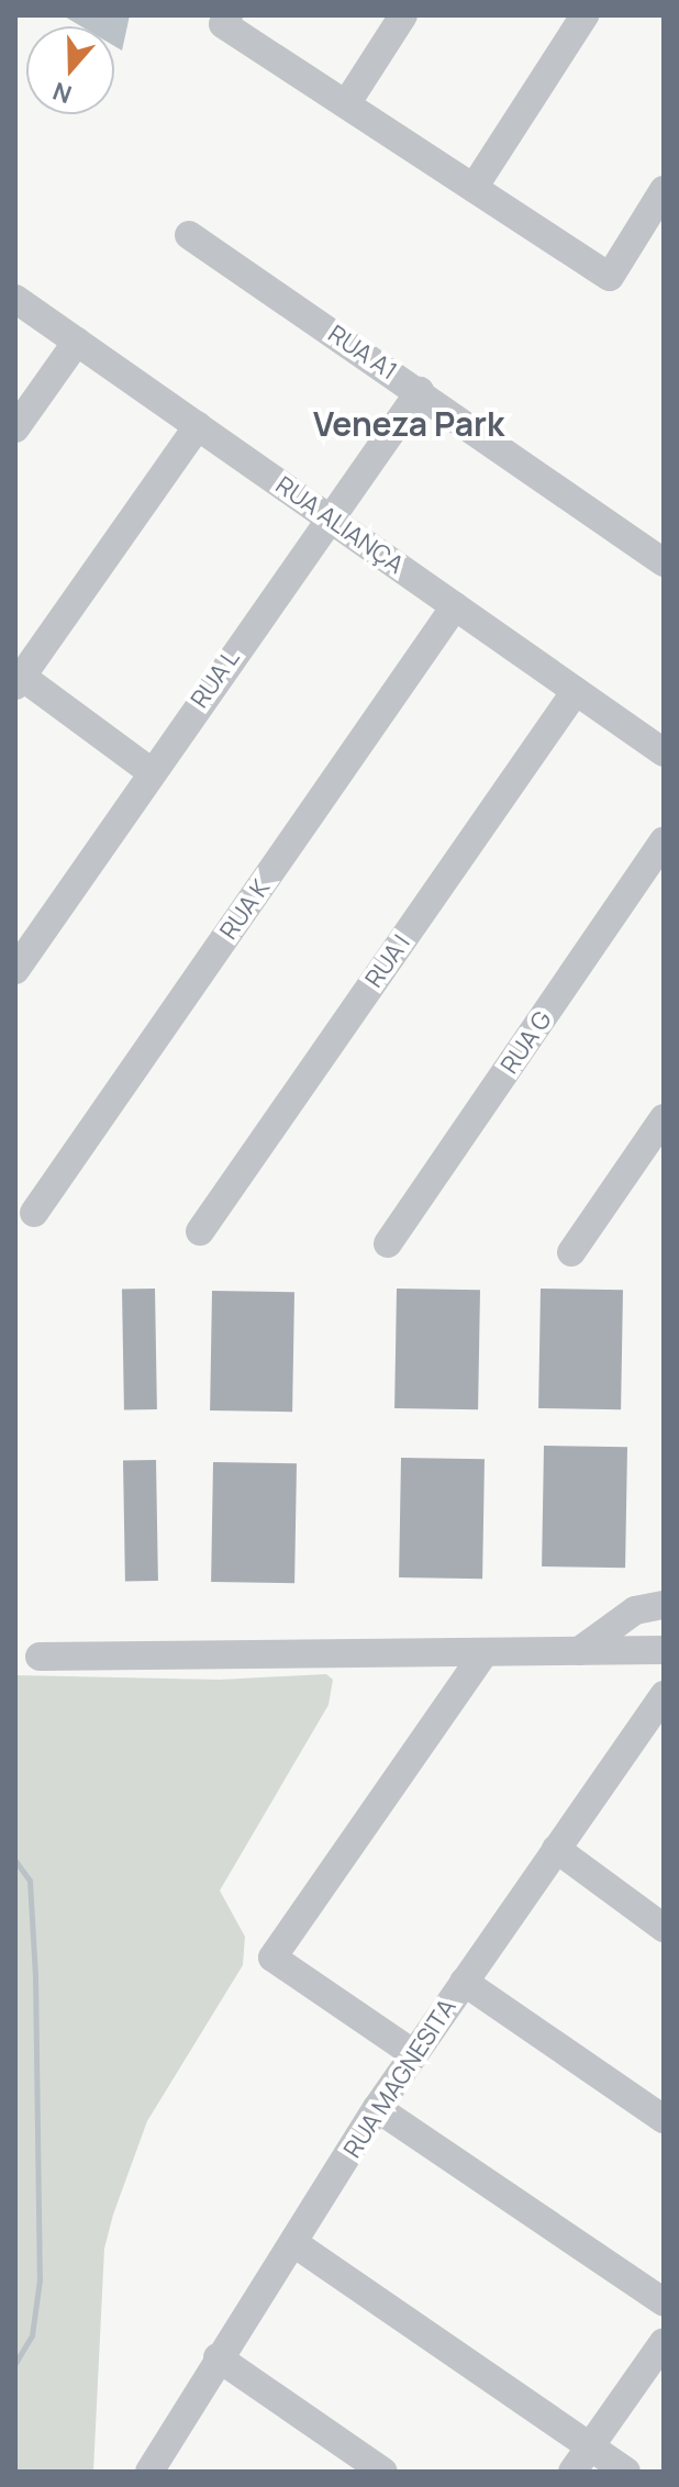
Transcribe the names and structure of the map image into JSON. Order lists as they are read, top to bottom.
{
  "streets": {
    "street": [
      "RUA A1",
      "RUA ALIANÇA",
      "RUA L",
      "RUA K",
      "RUA I",
      "RUA G",
      "RUA MAGNESITA"
    ]
  },
  "crossings": [
    ["RUA A1", "RUA L"],
    ["RUA ALIANÇA", "RUA L"],
    ["RUA ALIANÇA", "RUA K"],
    ["RUA ALIANÇA", "RUA I"]
  ],
  "districts": ["Veneza Park"],
  "north": "bottom"
}
